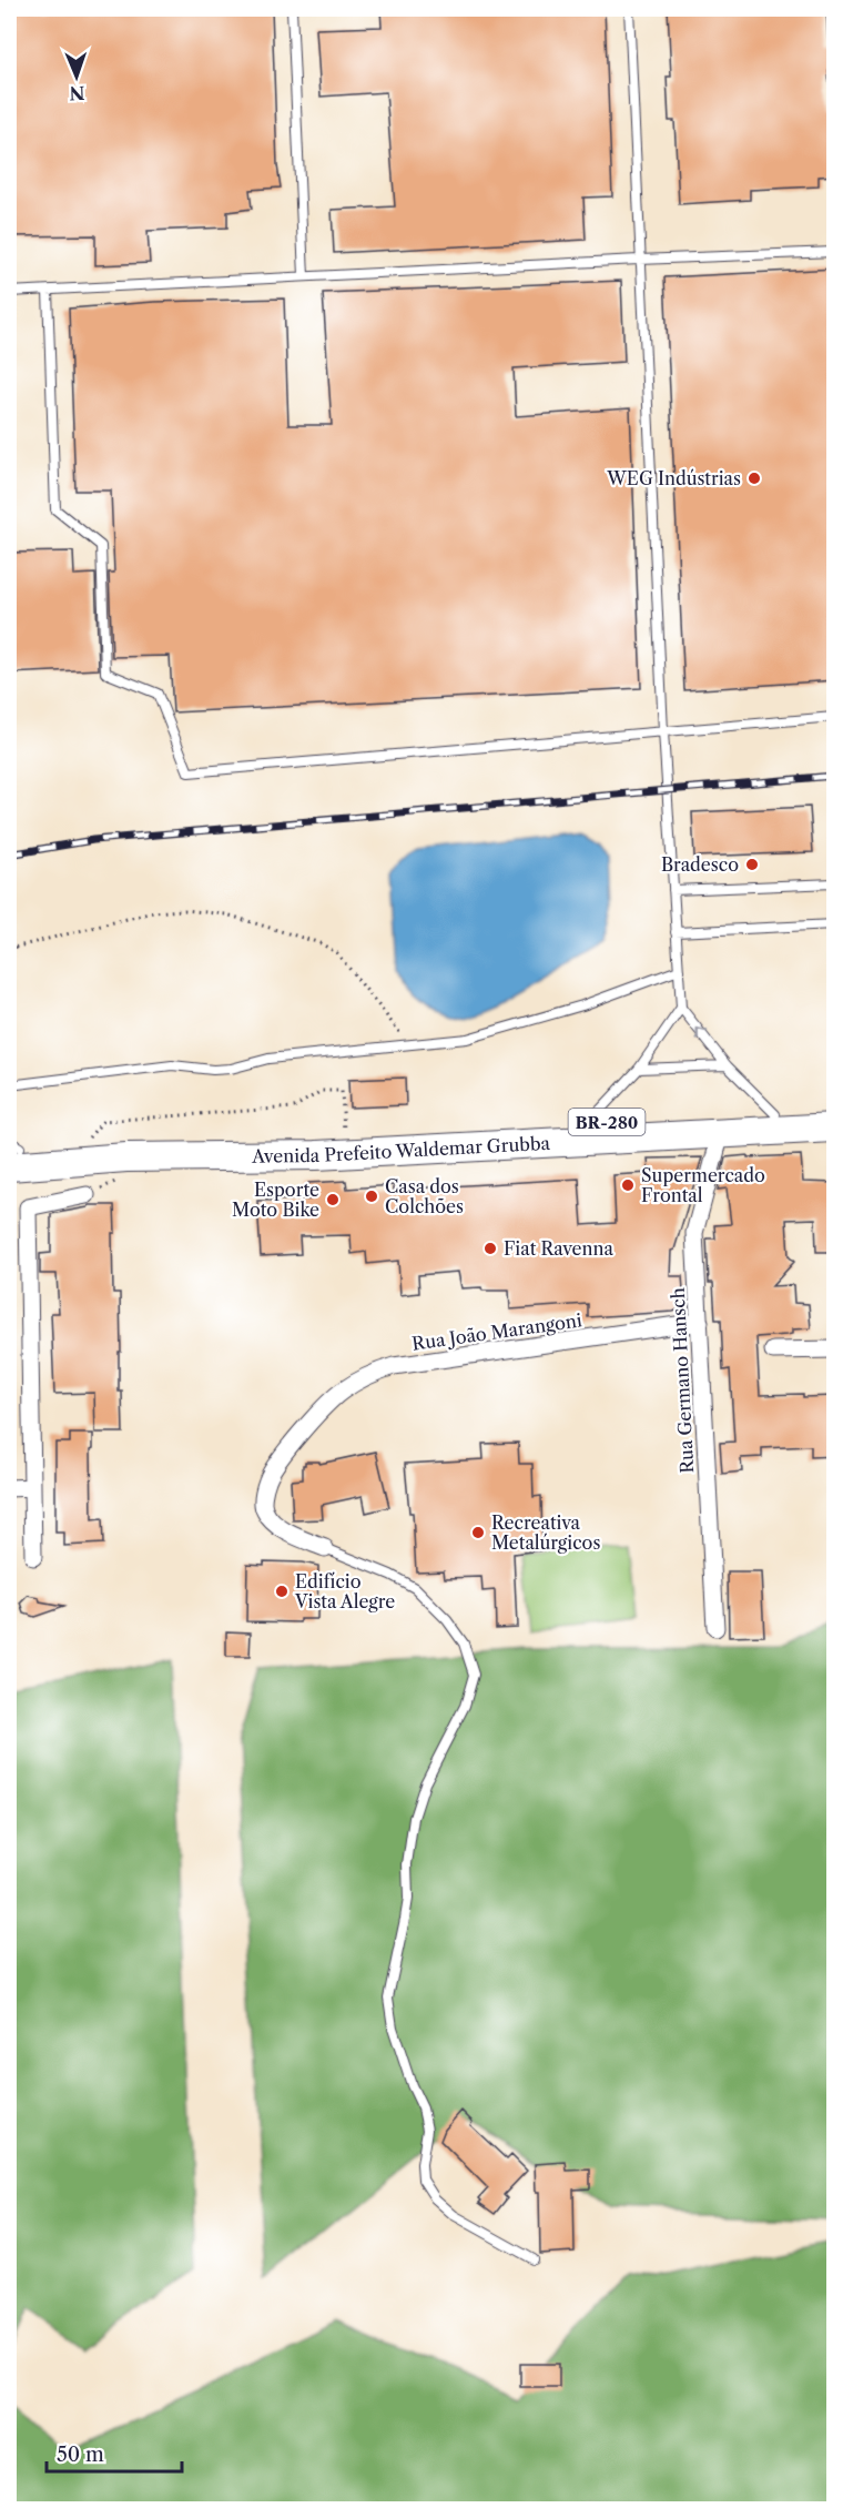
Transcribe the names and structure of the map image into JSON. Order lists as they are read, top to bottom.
{
  "streets": {
    "highway": ["BR-280", "Avenida Prefeito Waldemar Grubba"],
    "street": ["Rua João Marangoni", "Rua Germano Hansch"]
  },
  "crossings": [
    ["Avenida Prefeito Waldemar Grubba", "Rua Germano Hansch"],
    ["Rua João Marangoni", "Rua Germano Hansch"]
  ],
  "places": [
    "WEG Indústrias",
    "Bradesco",
    "Supermercado Frontal",
    "Casa dos Colchões",
    "Esporte Moto Bike",
    "Fiat Ravenna",
    "Recreativa Metalúrgicos",
    "Edifício Vista Alegre"
  ],
  "scale_bar": "50 m",
  "north": "bottom"
}
